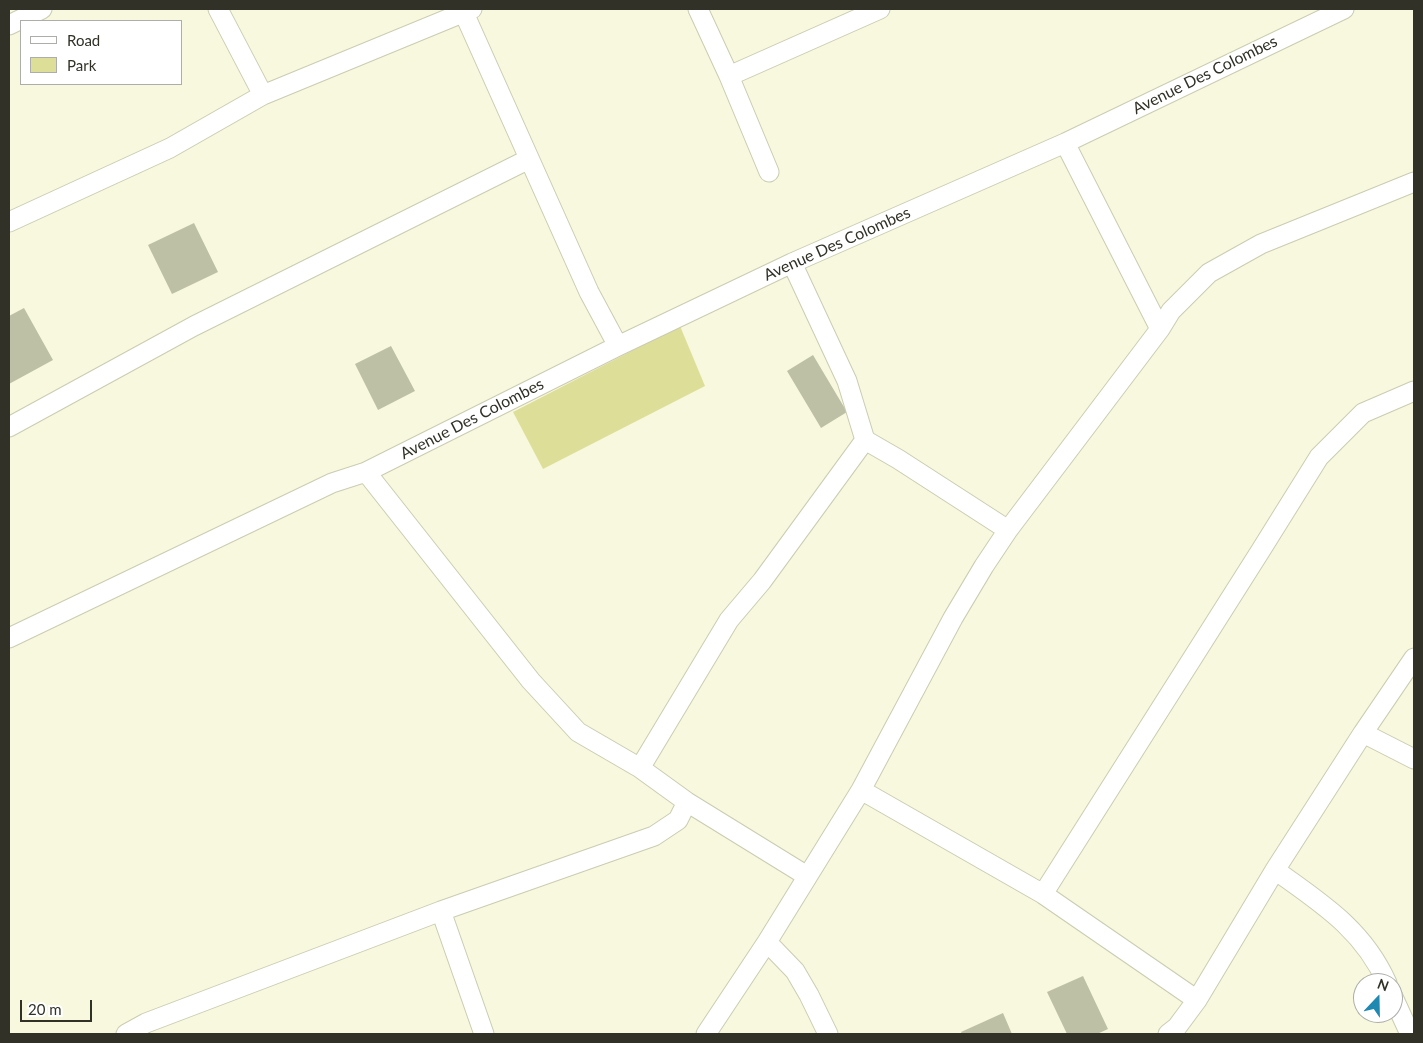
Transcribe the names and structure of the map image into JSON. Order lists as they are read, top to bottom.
{
  "streets": {
    "street": ["Avenue Des Colombes"]
  },
  "legend": ["Road", "Park"],
  "scale_bar": "20 m",
  "north": "top"
}
